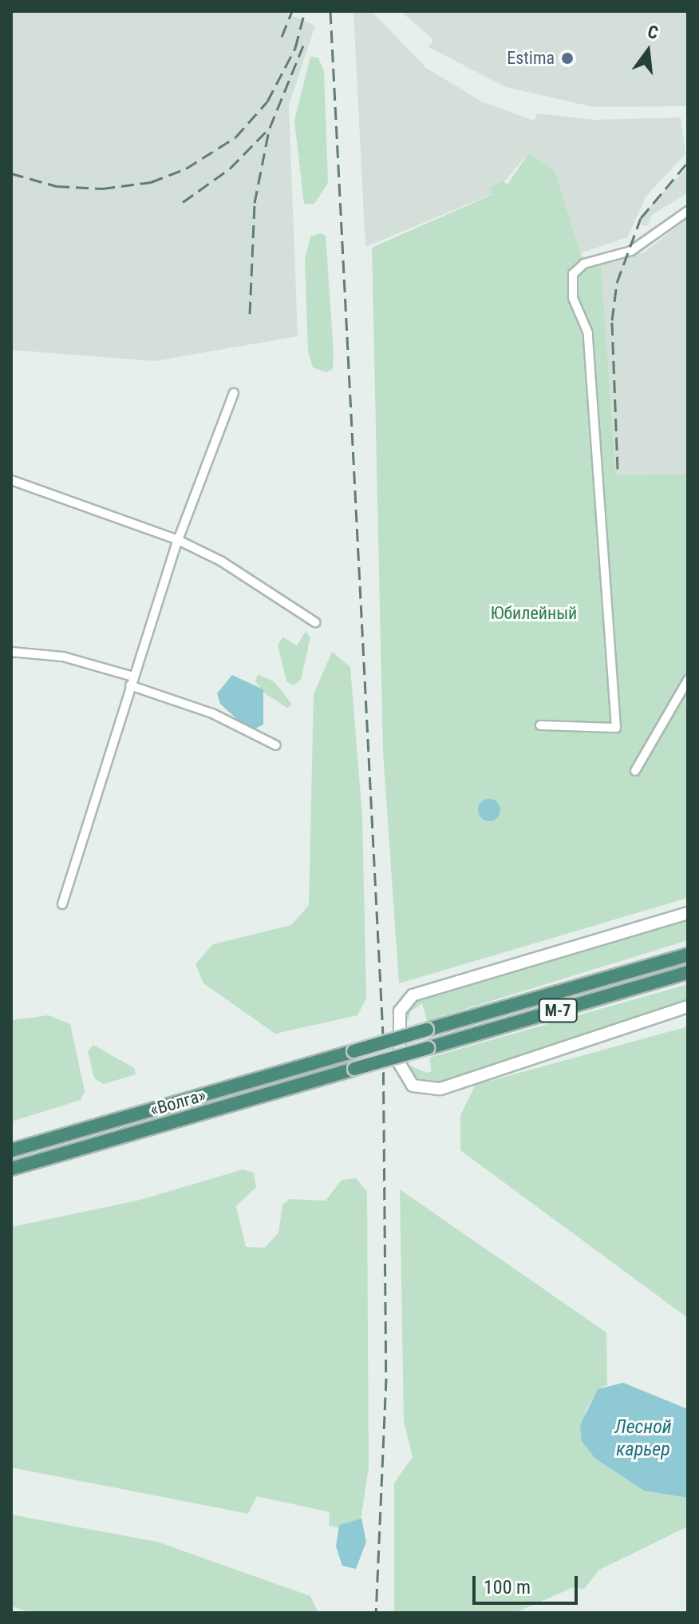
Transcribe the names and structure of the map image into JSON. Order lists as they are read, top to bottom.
{
  "streets": {
    "highway": ["М-7", "«Волга»"]
  },
  "water": ["Лесной карьер"],
  "parks": ["Юбилейный"],
  "places": ["Estima"],
  "scale_bar": "100 m",
  "north": "top"
}
